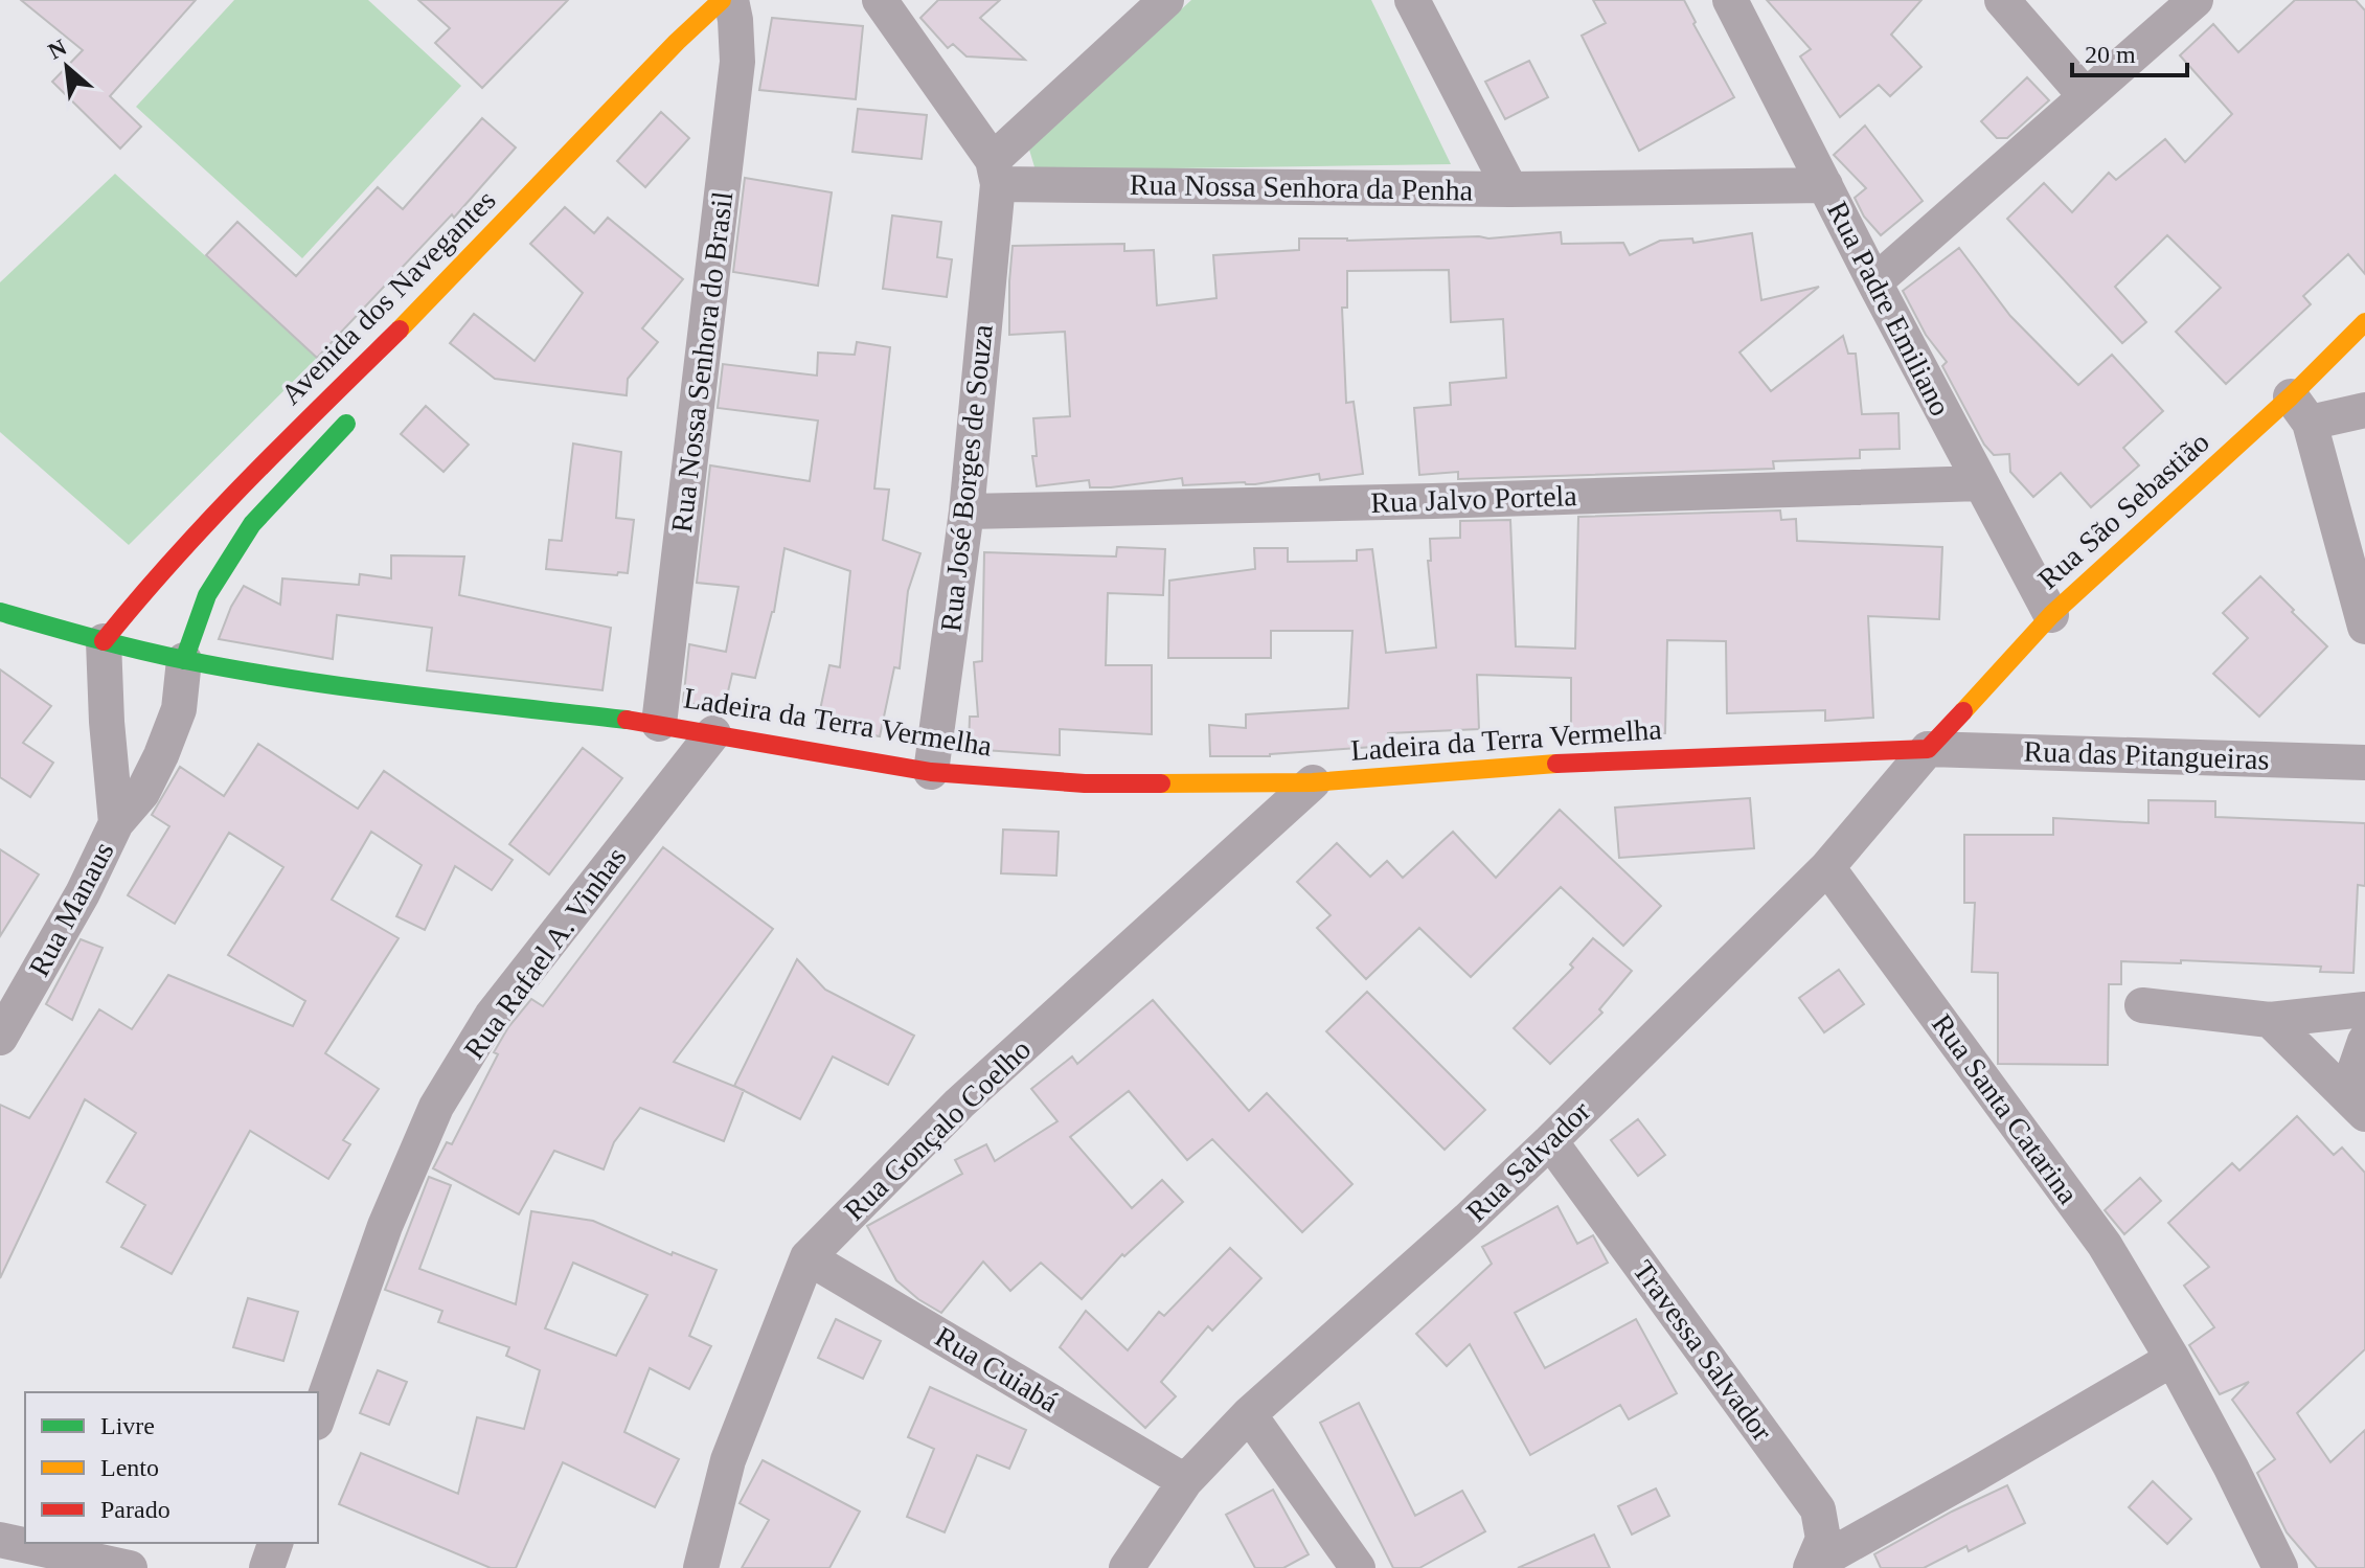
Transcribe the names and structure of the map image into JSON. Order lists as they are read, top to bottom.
{
  "streets": {
    "main road": ["Avenida dos Navegantes", "Rua São Sebastião", "Ladeira da Terra Vermelha"],
    "street": [
      "Rua Nossa Senhora da Penha",
      "Rua Padre Emiliano",
      "Rua Nossa Senhora do Brasil",
      "Rua José Borges de Souza",
      "Rua Jalvo Portela",
      "Rua das Pitangueiras",
      "Rua Manaus",
      "Rua Rafael A. Vinhas",
      "Rua Santa Catarina",
      "Rua Gonçalo Coelho",
      "Rua Salvador",
      "Travessa Salvador",
      "Rua Cuiabá"
    ]
  },
  "crossings": [
    ["Rua Nossa Senhora da Penha", "Rua Padre Emiliano"],
    ["Rua Nossa Senhora da Penha", "Rua José Borges de Souza"],
    ["Avenida dos Navegantes", "Rua Nossa Senhora do Brasil"],
    ["Avenida dos Navegantes", "Ladeira da Terra Vermelha"],
    ["Avenida dos Navegantes", "Rua Manaus"],
    ["Rua Padre Emiliano", "Rua Jalvo Portela"],
    ["Rua Padre Emiliano", "Rua São Sebastião"],
    ["Rua Nossa Senhora do Brasil", "Ladeira da Terra Vermelha"],
    ["Rua José Borges de Souza", "Rua Jalvo Portela"],
    ["Rua José Borges de Souza", "Ladeira da Terra Vermelha"],
    ["Rua São Sebastião", "Ladeira da Terra Vermelha"],
    ["Rua São Sebastião", "Rua das Pitangueiras"],
    ["Rua São Sebastião", "Rua Salvador"],
    ["Ladeira da Terra Vermelha", "Rua das Pitangueiras"],
    ["Ladeira da Terra Vermelha", "Rua Manaus"],
    ["Ladeira da Terra Vermelha", "Rua Rafael A. Vinhas"],
    ["Ladeira da Terra Vermelha", "Rua Gonçalo Coelho"],
    ["Ladeira da Terra Vermelha", "Rua Salvador"],
    ["Rua das Pitangueiras", "Rua Salvador"],
    ["Rua Santa Catarina", "Rua Salvador"],
    ["Rua Gonçalo Coelho", "Rua Cuiabá"],
    ["Rua Salvador", "Travessa Salvador"],
    ["Rua Salvador", "Rua Cuiabá"]
  ],
  "legend": ["Livre", "Lento", "Parado"],
  "scale_bar": "20 m",
  "north": "top left"
}
